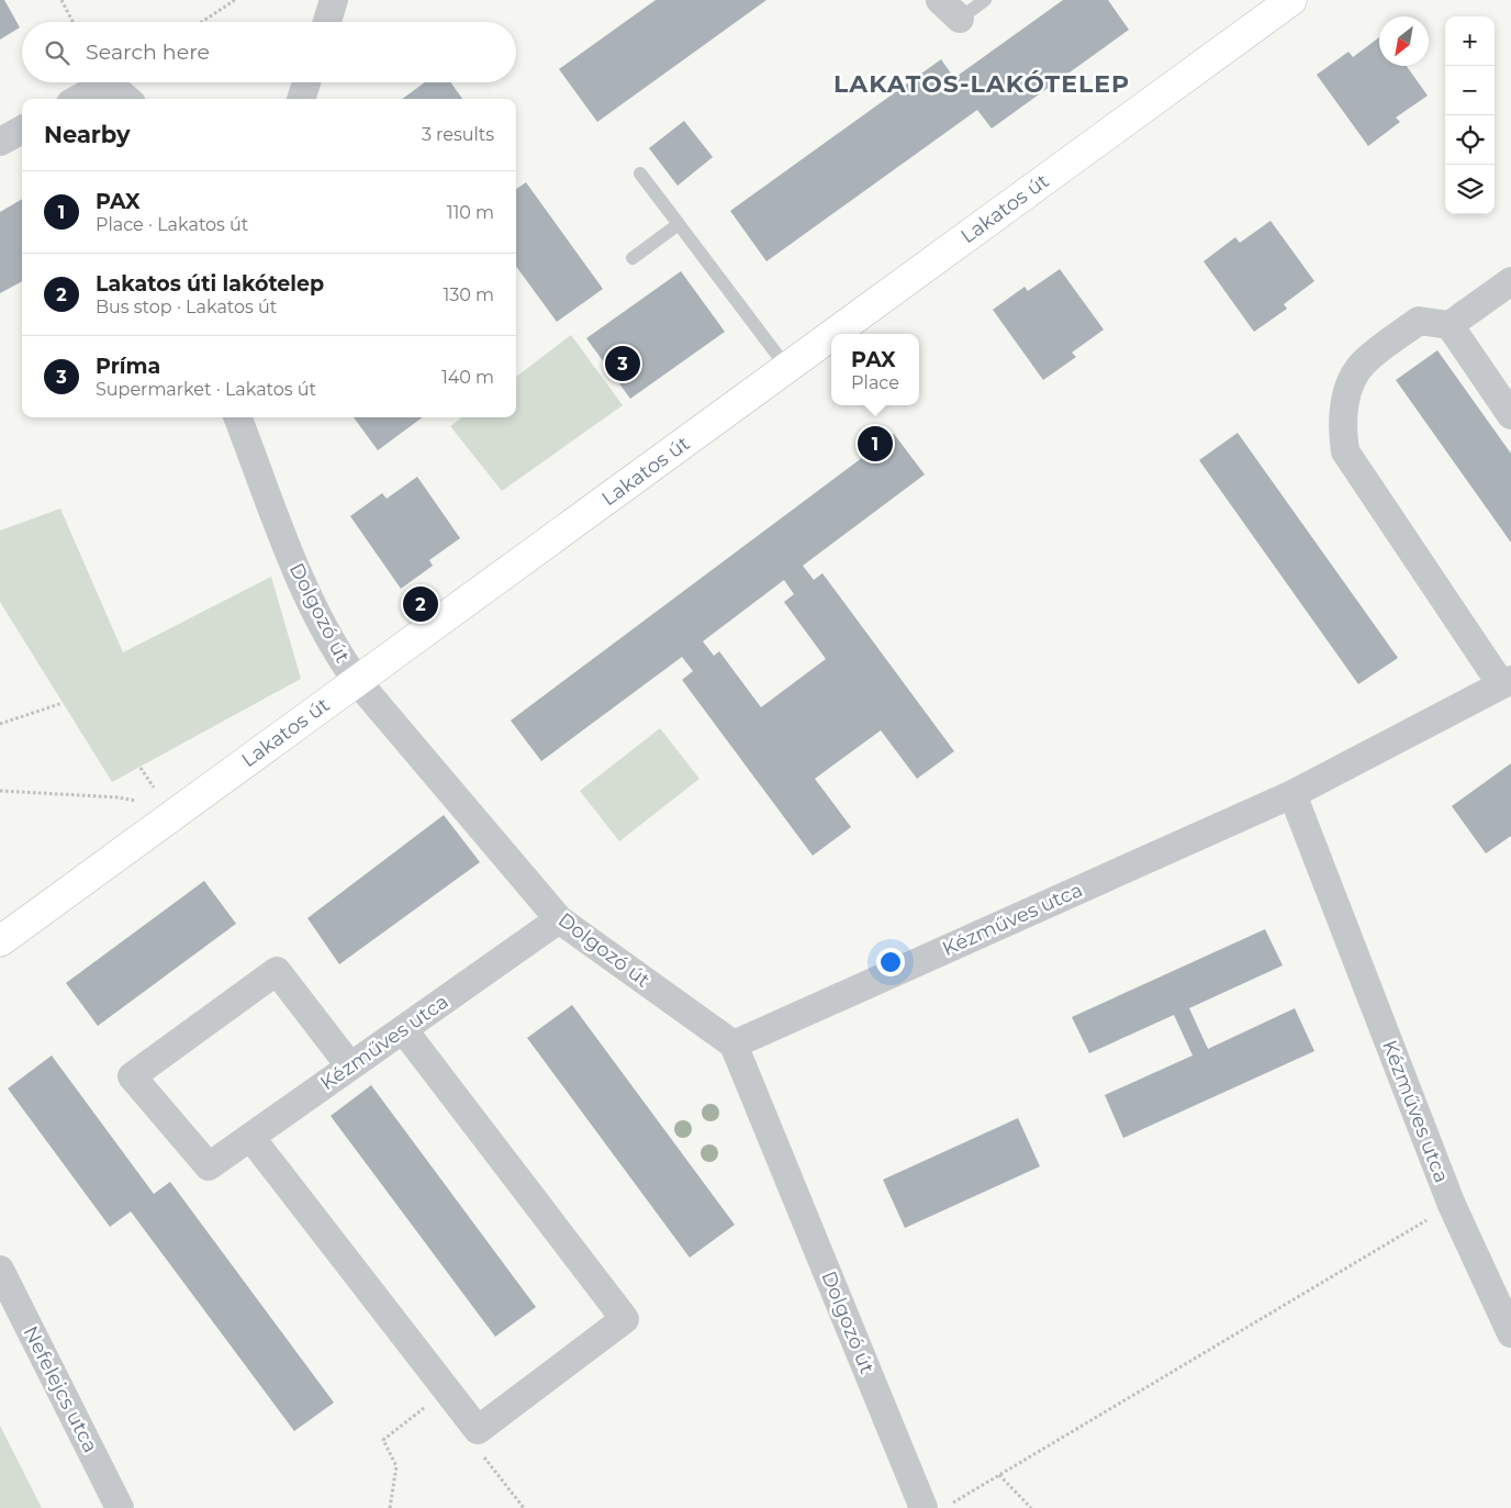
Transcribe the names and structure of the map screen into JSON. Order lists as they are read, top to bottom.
{
  "streets": {
    "street": [
      "Lakatos út",
      "Dolgozó út",
      "Kézműves utca",
      "Nefelejcs utca"
    ]
  },
  "crossings": [
    ["Lakatos út", "Dolgozó út"],
    ["Dolgozó út", "Kézműves utca"]
  ],
  "districts": ["LAKATOS-LAKÓTELEP"],
  "north": "bottom left",
  "page": {
    "map_buttons": ["+", "−"],
    "search": "Search here",
    "heading": ["Nearby", "3 results"],
    "list": [
      {
        "mark": "1",
        "name": "PAX",
        "note": "Place · Lakatos út",
        "value": "110 m"
      },
      {
        "mark": "2",
        "name": "Lakatos úti lakótelep",
        "note": "Bus stop · Lakatos út",
        "value": "130 m"
      },
      {
        "mark": "3",
        "name": "Príma",
        "note": "Supermarket · Lakatos út",
        "value": "140 m"
      }
    ],
    "popup": ["PAX", "Place"],
    "pins": ["3", "1", "2"]
  }
}
